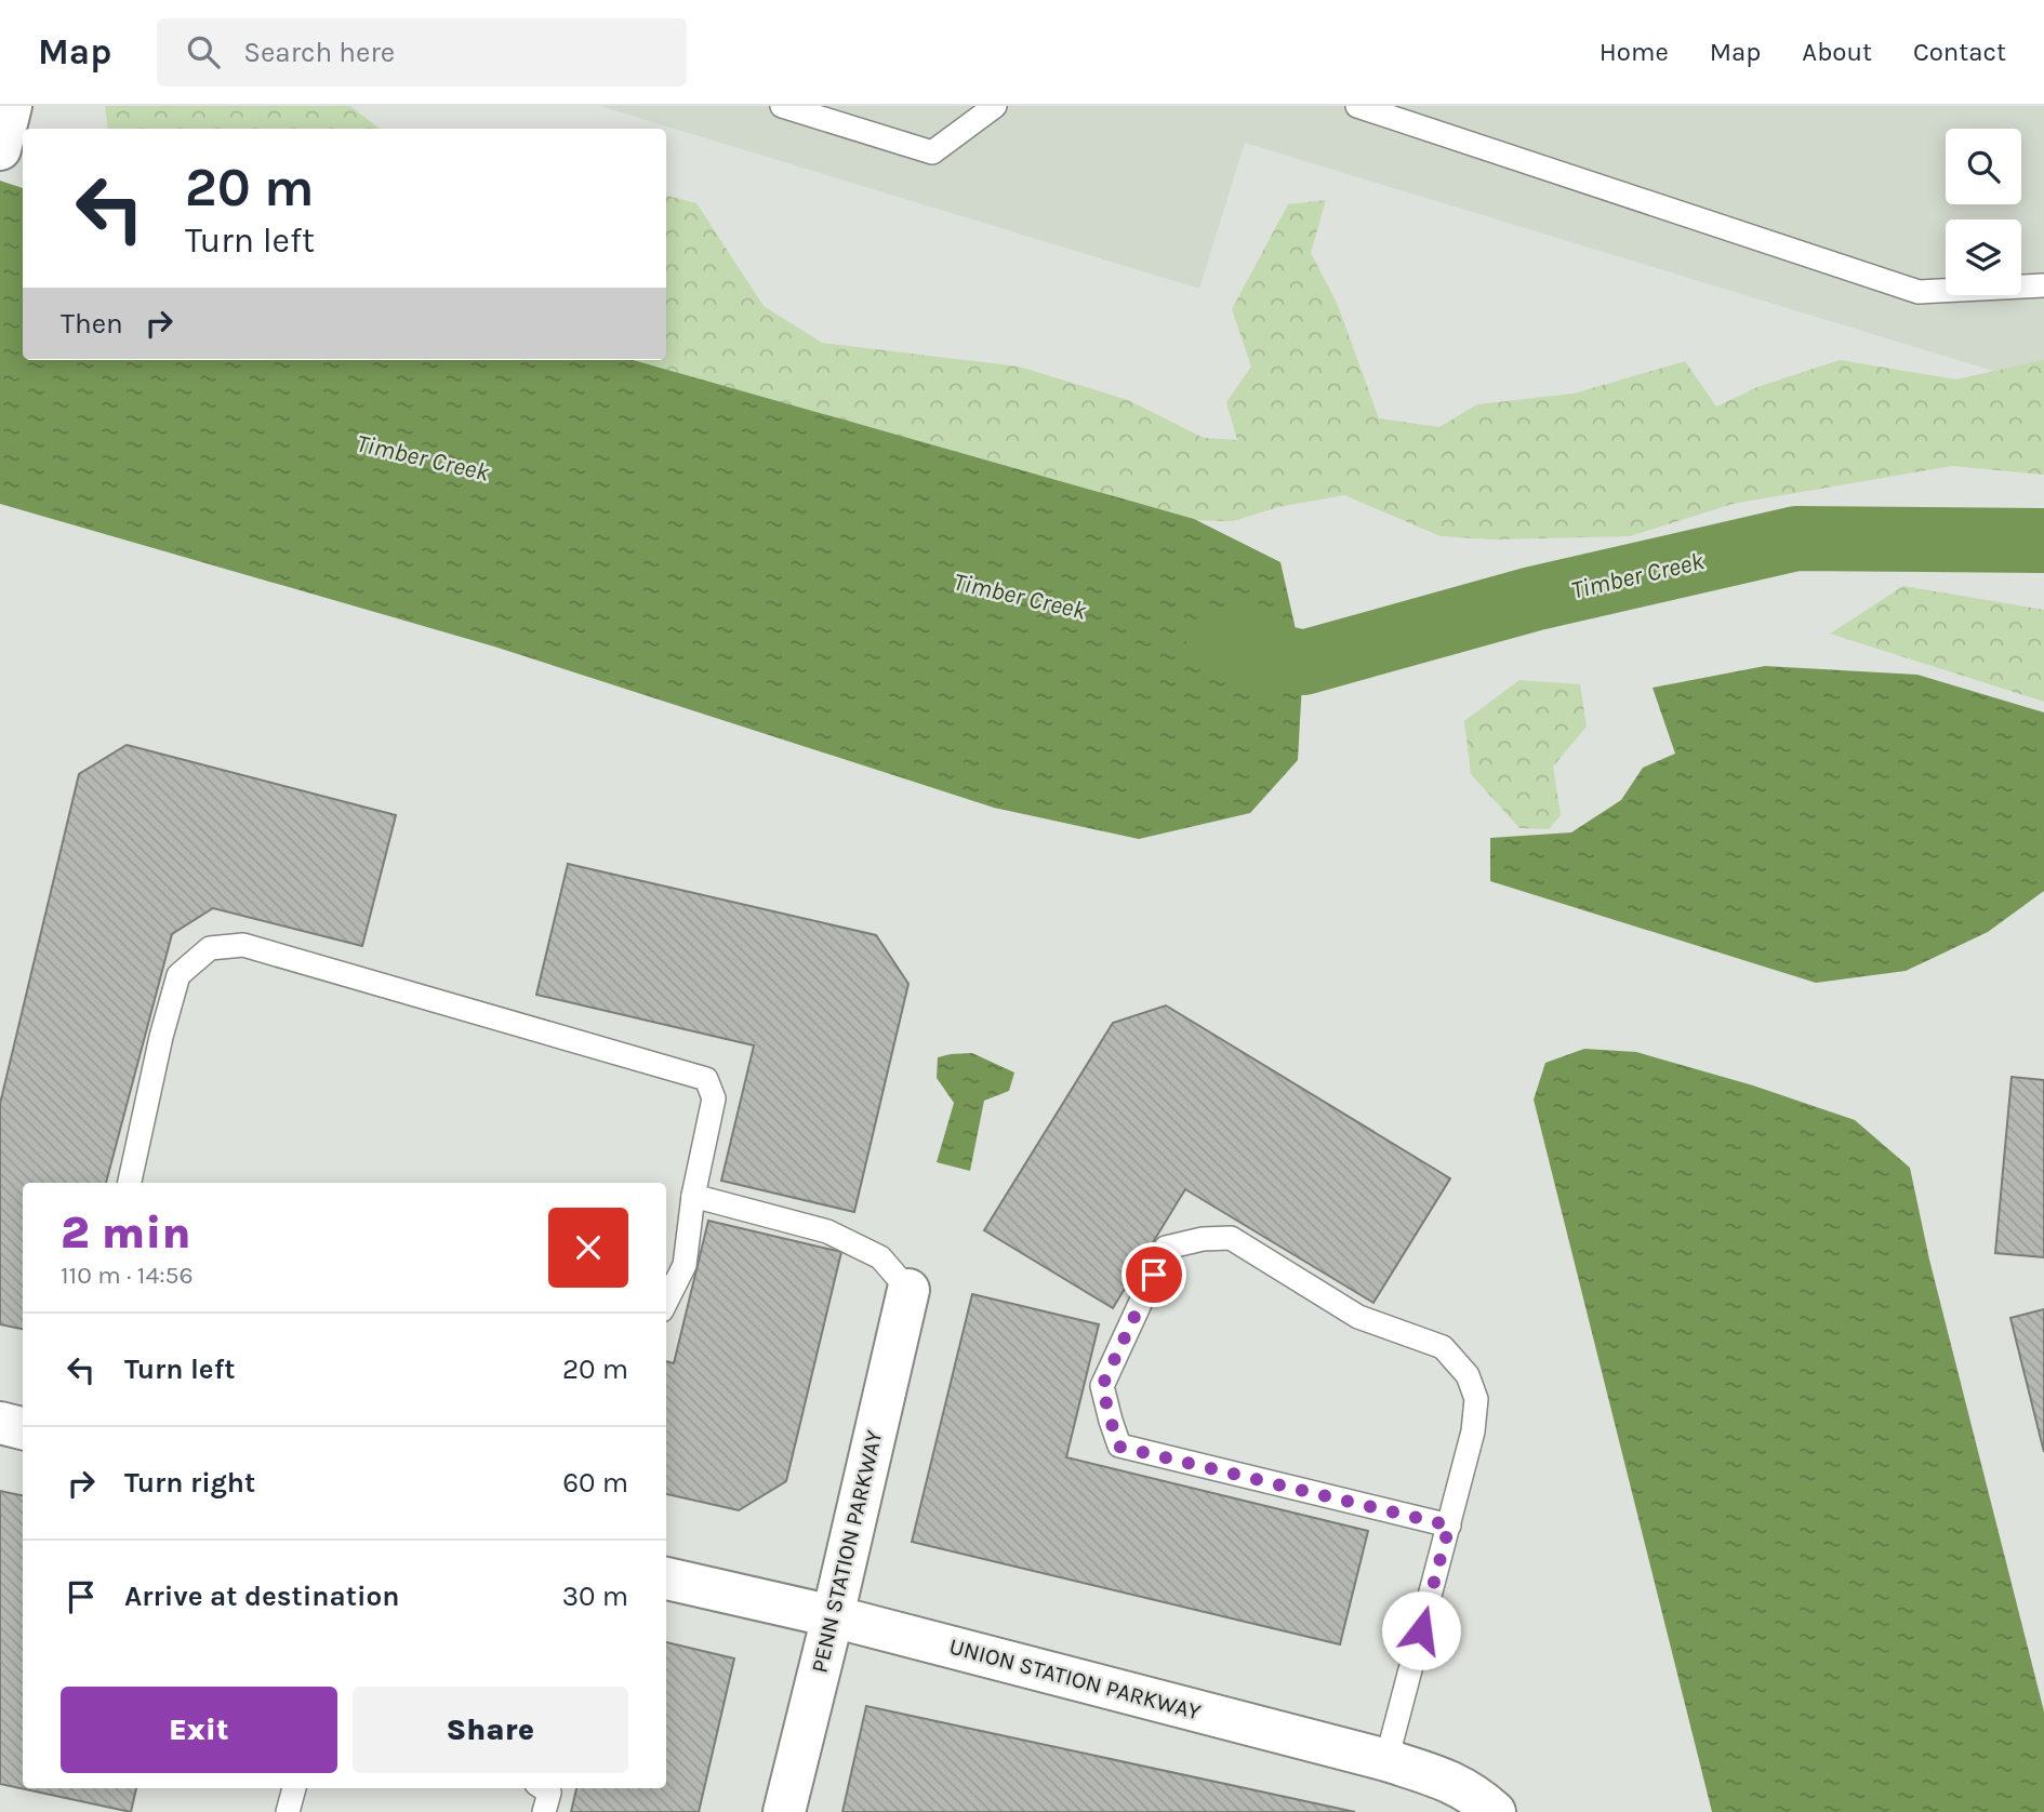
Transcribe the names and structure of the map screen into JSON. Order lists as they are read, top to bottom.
{
  "streets": {
    "street": ["PENN STATION PARKWAY", "UNION STATION PARKWAY"]
  },
  "crossings": [
    ["PENN STATION PARKWAY", "UNION STATION PARKWAY"]
  ],
  "water": ["Timber Creek"],
  "page": {
    "header": "Map",
    "search": "Search here",
    "nav": [
      "Home",
      "Map",
      "About",
      "Contact"
    ],
    "turn": ["20 m", "Turn left"],
    "then": "Then",
    "heading": ["2 min", "110 m · 14:56"],
    "list": [
      {
        "name": "Turn left",
        "value": "20 m"
      },
      {
        "name": "Turn right",
        "value": "60 m"
      },
      {
        "name": "Arrive at destination",
        "value": "30 m"
      }
    ],
    "buttons": ["Exit", "Share"]
  }
}
